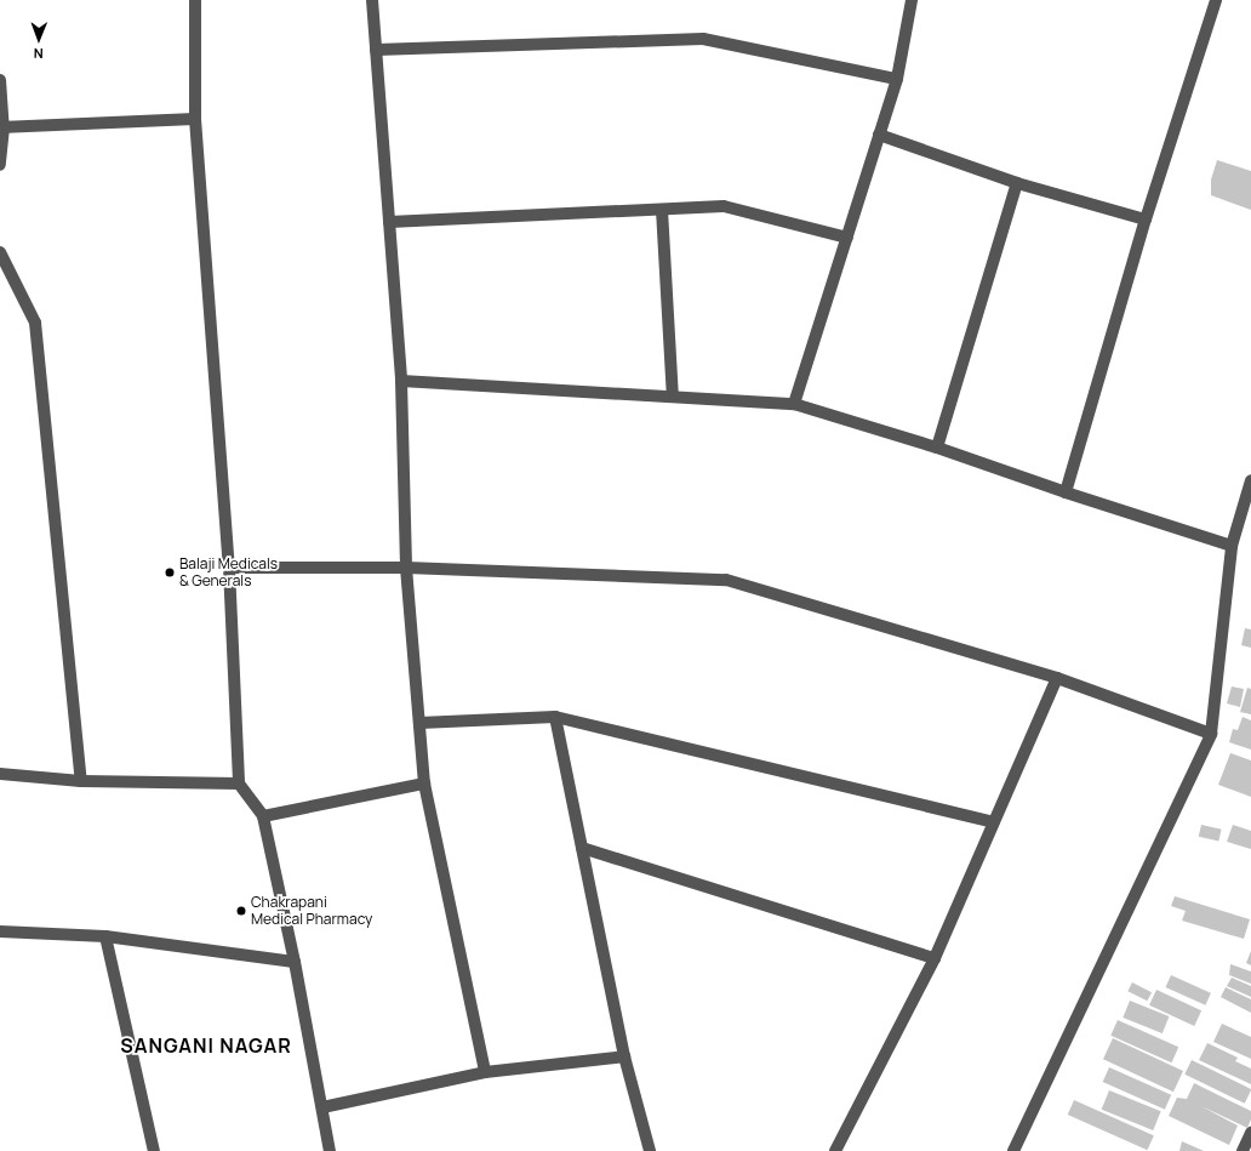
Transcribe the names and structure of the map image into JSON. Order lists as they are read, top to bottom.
{
  "districts": ["SANGANI NAGAR"],
  "places": ["Balaji Medicals & Generals", "Chakrapani Medical Pharmacy"],
  "north": "bottom"
}
